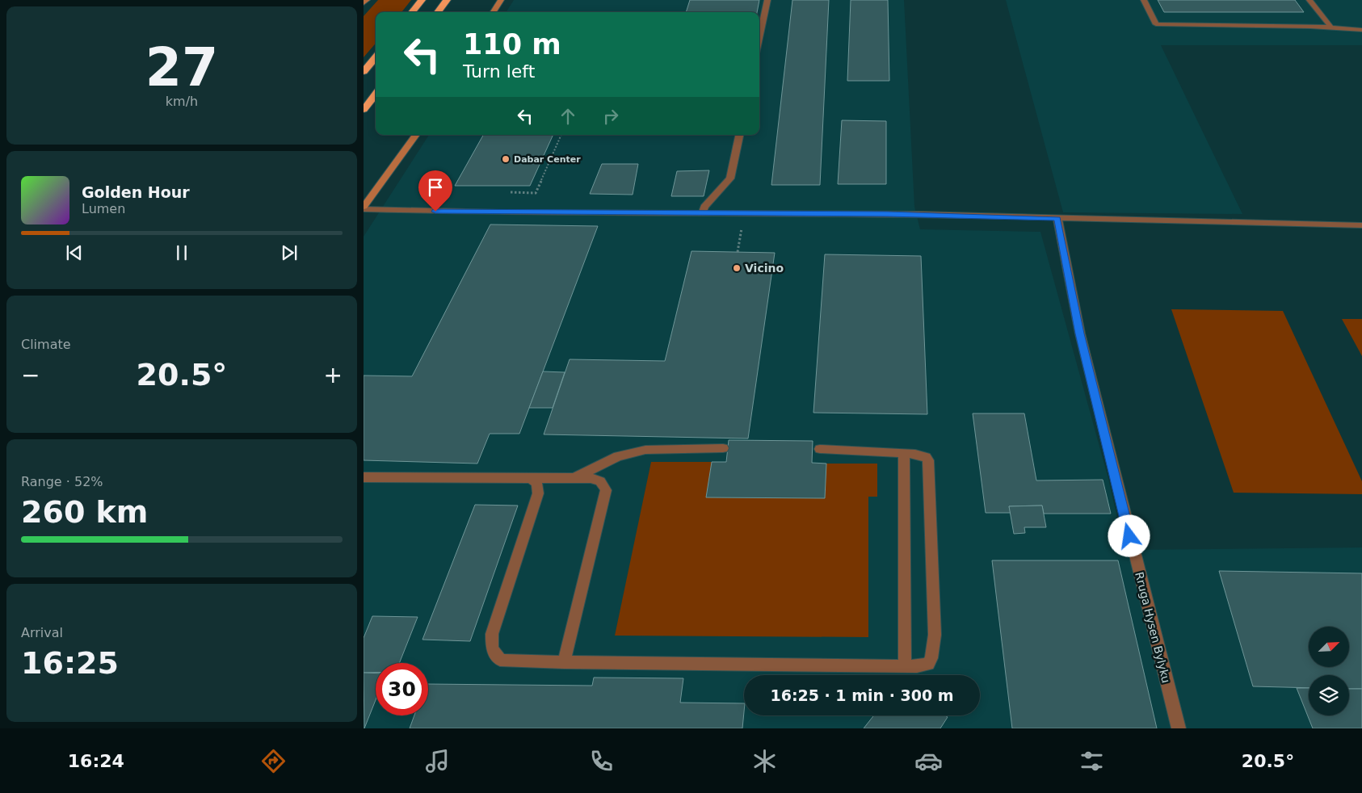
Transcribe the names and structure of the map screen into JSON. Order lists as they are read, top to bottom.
{
  "streets": {
    "street": ["Rruga Hysen Bylyku"]
  },
  "places": ["Dabar Center", "Vicino"],
  "north": "top right",
  "page": {
    "tile": [
      ["27", "km/h"],
      "Climate",
      ["Range · 52%", "260 km"],
      ["Arrival", "16:25"]
    ],
    "turn": ["110 m", "Turn left"],
    "song": ["Golden Hour", "Lumen"],
    "heat": ["−", "20.5°", "+"],
    "limit": "30",
    "trip": "16:25 · 1 min · 300 m",
    "tabs": ["16:24", "20.5°"]
  }
}
